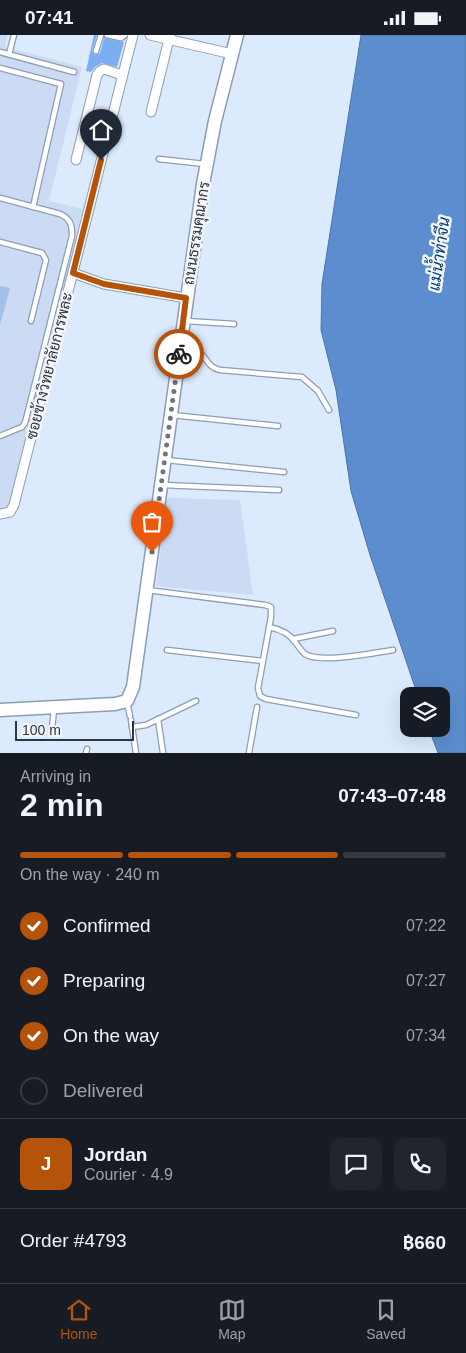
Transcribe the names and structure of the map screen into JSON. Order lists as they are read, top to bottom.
{
  "streets": {
    "street": ["ถนนธรรมคุณากร", "ซอยข้างวิทยาลัยการพละ"]
  },
  "water": ["แม่น้ำท่าจีน"],
  "scale_bar": "100 m",
  "page": {
    "status": "07:41",
    "scale": "100 m",
    "heading": ["2 min", "Arriving in", "07:43–07:48"],
    "panel": [
      "Jordan",
      "Courier · 4.9",
      "Order #4793",
      "฿660"
    ],
    "bar": "On the way · 240 m",
    "list": [
      ["Confirmed", "07:22"],
      ["Preparing", "07:27"],
      ["On the way", "07:34"],
      "Delivered"
    ],
    "round": "J",
    "tabs": ["Home", "Map", "Saved"]
  }
}
